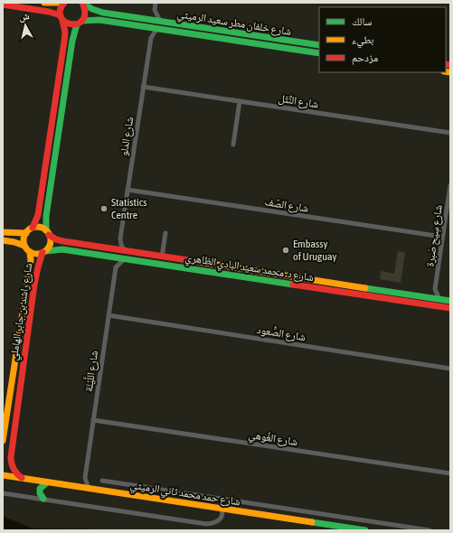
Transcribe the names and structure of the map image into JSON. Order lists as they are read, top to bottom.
{
  "streets": {
    "street": [
      "شارع خلفان مطر سعيد الرميثي",
      "شارع النَّتَل",
      "شارع الدلو",
      "شارع الصَف",
      "شارع سِيح صَبرة",
      "شارع د. محمد سعيد البادي الظاهري",
      "شارع راشد بن جابر الهاملي",
      "شارع الصُّعود",
      "شارع اللَّيْنَة",
      "شارع الغُوهي",
      "شارع حمد محمد ثاني الرميثي"
    ]
  },
  "crossings": [
    ["شارع النَّتَل", "شارع الدلو"],
    ["شارع الدلو", "شارع الصَف"],
    ["شارع الدلو", "شارع د. محمد سعيد البادي الظاهري"],
    ["شارع الصَف", "شارع سِيح صَبرة"],
    ["شارع د. محمد سعيد البادي الظاهري", "شارع راشد بن جابر الهاملي"],
    ["شارع راشد بن جابر الهاملي", "شارع حمد محمد ثاني الرميثي"],
    ["شارع الصُّعود", "شارع اللَّيْنَة"],
    ["شارع اللَّيْنَة", "شارع الغُوهي"],
    ["شارع اللَّيْنَة", "شارع حمد محمد ثاني الرميثي"]
  ],
  "places": ["Statistics Centre", "Embassy of Uruguay"],
  "legend": ["سالك", "بطيء", "مزدحم"],
  "north": "top"
}
